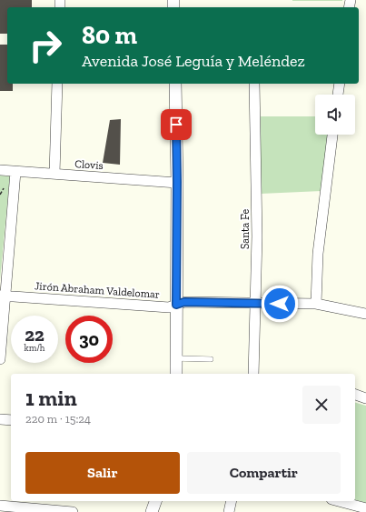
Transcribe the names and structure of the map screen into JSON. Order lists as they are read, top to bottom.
{
  "streets": {
    "street": ["Clovis", "Santa Fe", "Jirón Abraham Valdelomar"]
  },
  "crossings": [
    ["Santa Fe", "Jirón Abraham Valdelomar"]
  ],
  "page": {
    "turn": ["80 m", "Avenida José Leguía y Meléndez"],
    "speed": "22 km/h",
    "limit": "30",
    "heading": ["1 min", "220 m · 15:24"],
    "buttons": ["Salir", "Compartir"]
  }
}
